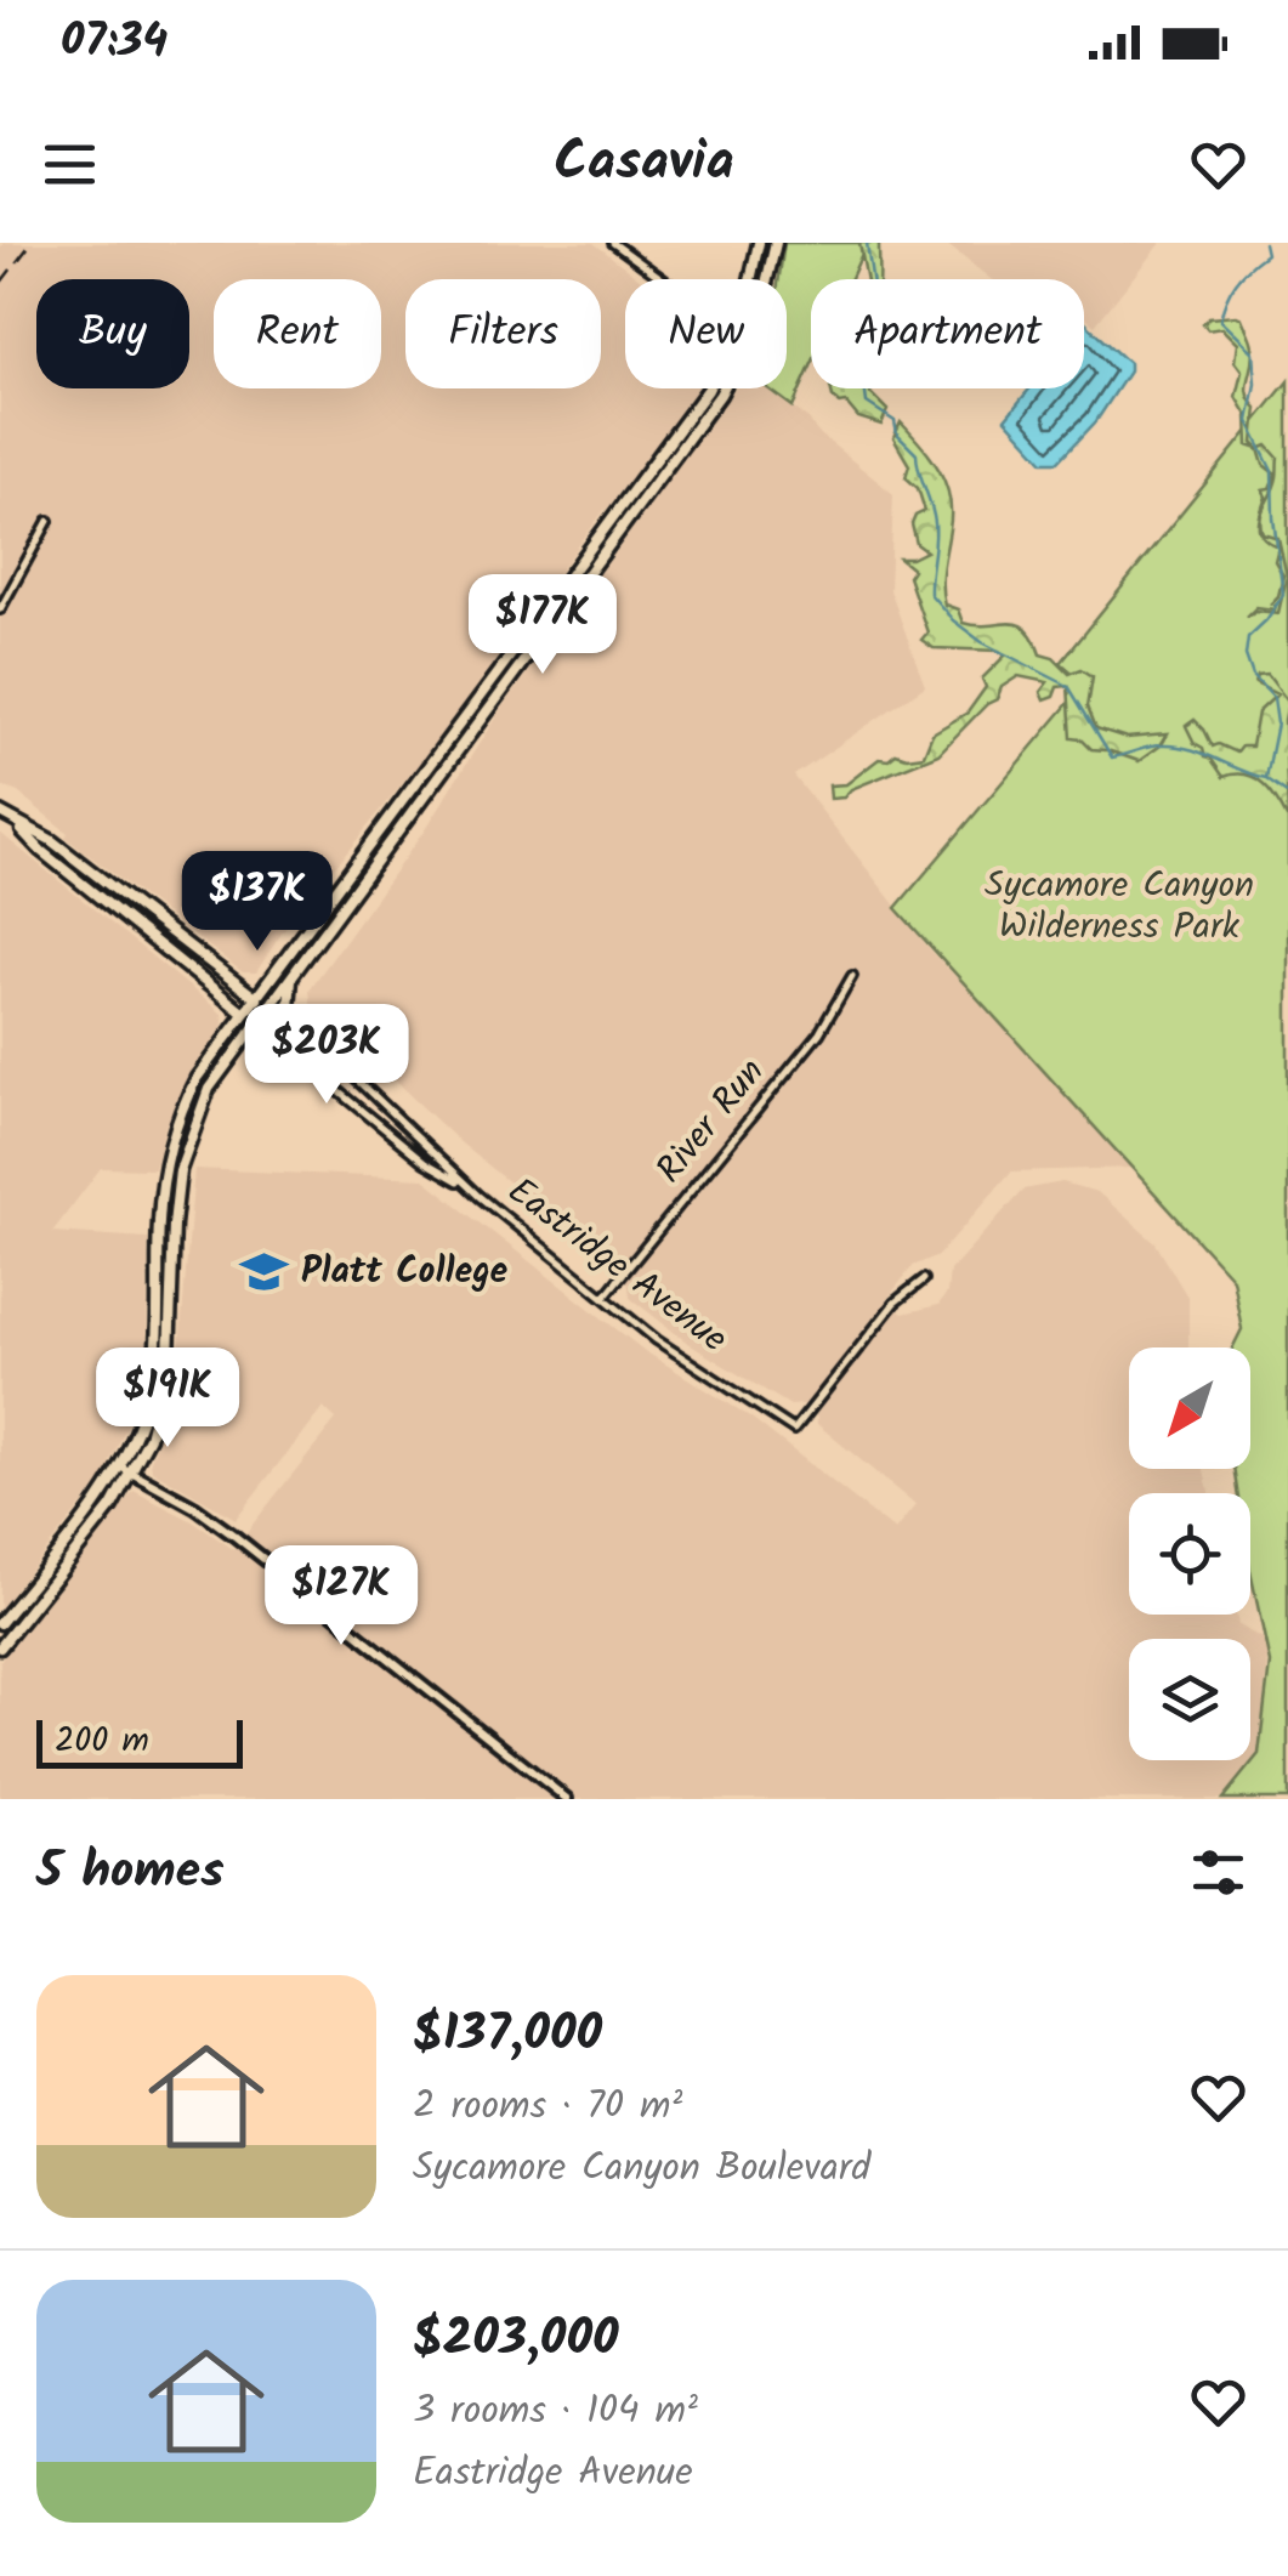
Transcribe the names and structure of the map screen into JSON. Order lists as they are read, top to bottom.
{
  "streets": {
    "main road": ["Eastridge Avenue"],
    "street": ["River Run"]
  },
  "crossings": [
    ["River Run", "Eastridge Avenue"]
  ],
  "parks": ["Sycamore Canyon Wilderness Park"],
  "places": {
    "school or university": ["Platt College"]
  },
  "scale_bar": "200 m",
  "north": "bottom left",
  "page": {
    "status": "07:34",
    "header": "Casavia",
    "chip": [
      "Buy",
      "Rent",
      "Filters",
      "New",
      "Apartment"
    ],
    "price": [
      "$177K",
      "$137K",
      "$203K",
      "$191K",
      "$127K"
    ],
    "scale": "200 m",
    "heading": "5 homes",
    "list": [
      {
        "name": "$137,000",
        "note": "2 rooms · 70 m² · Sycamore Canyon Boulevard"
      },
      {
        "name": "$203,000",
        "note": "3 rooms · 104 m² · Eastridge Avenue"
      }
    ]
  }
}
